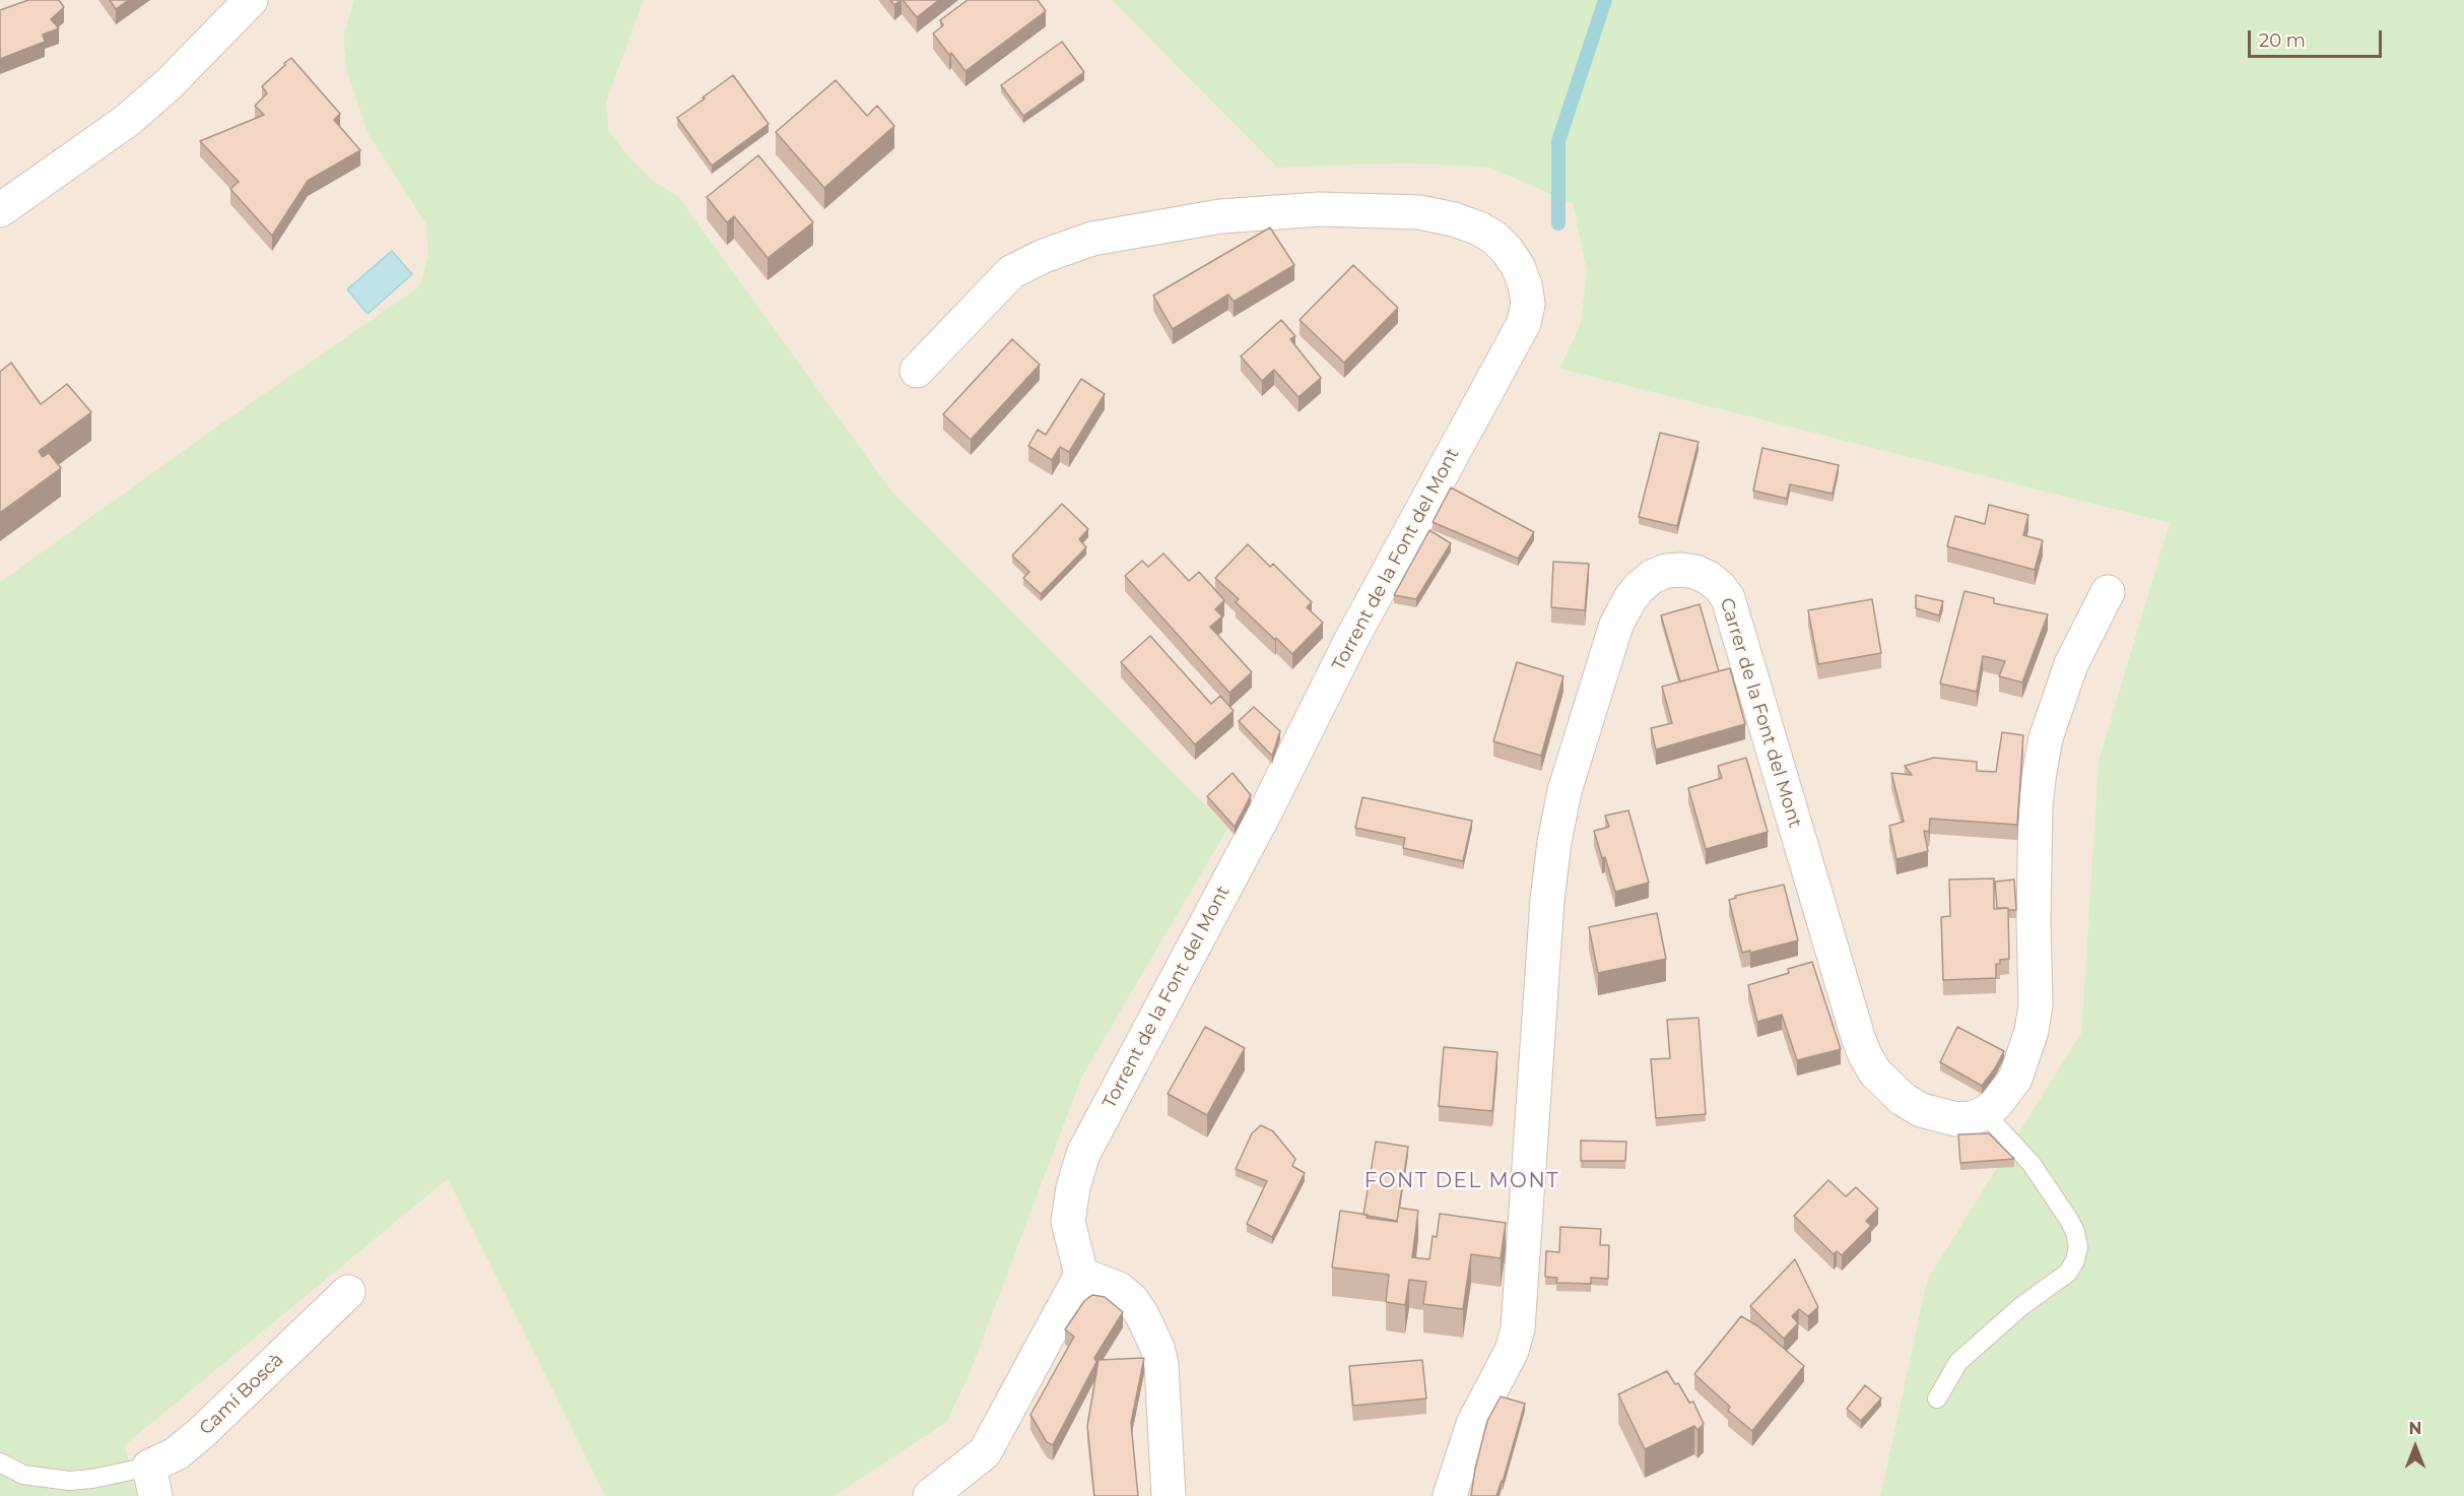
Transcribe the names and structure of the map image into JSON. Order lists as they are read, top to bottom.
{
  "streets": {
    "street": ["Torrent de la Font del Mont", "Carrer de la Font del Mont", "Camí Boscà"]
  },
  "districts": ["FONT DEL MONT"],
  "scale_bar": "20 m",
  "north": "top"
}
